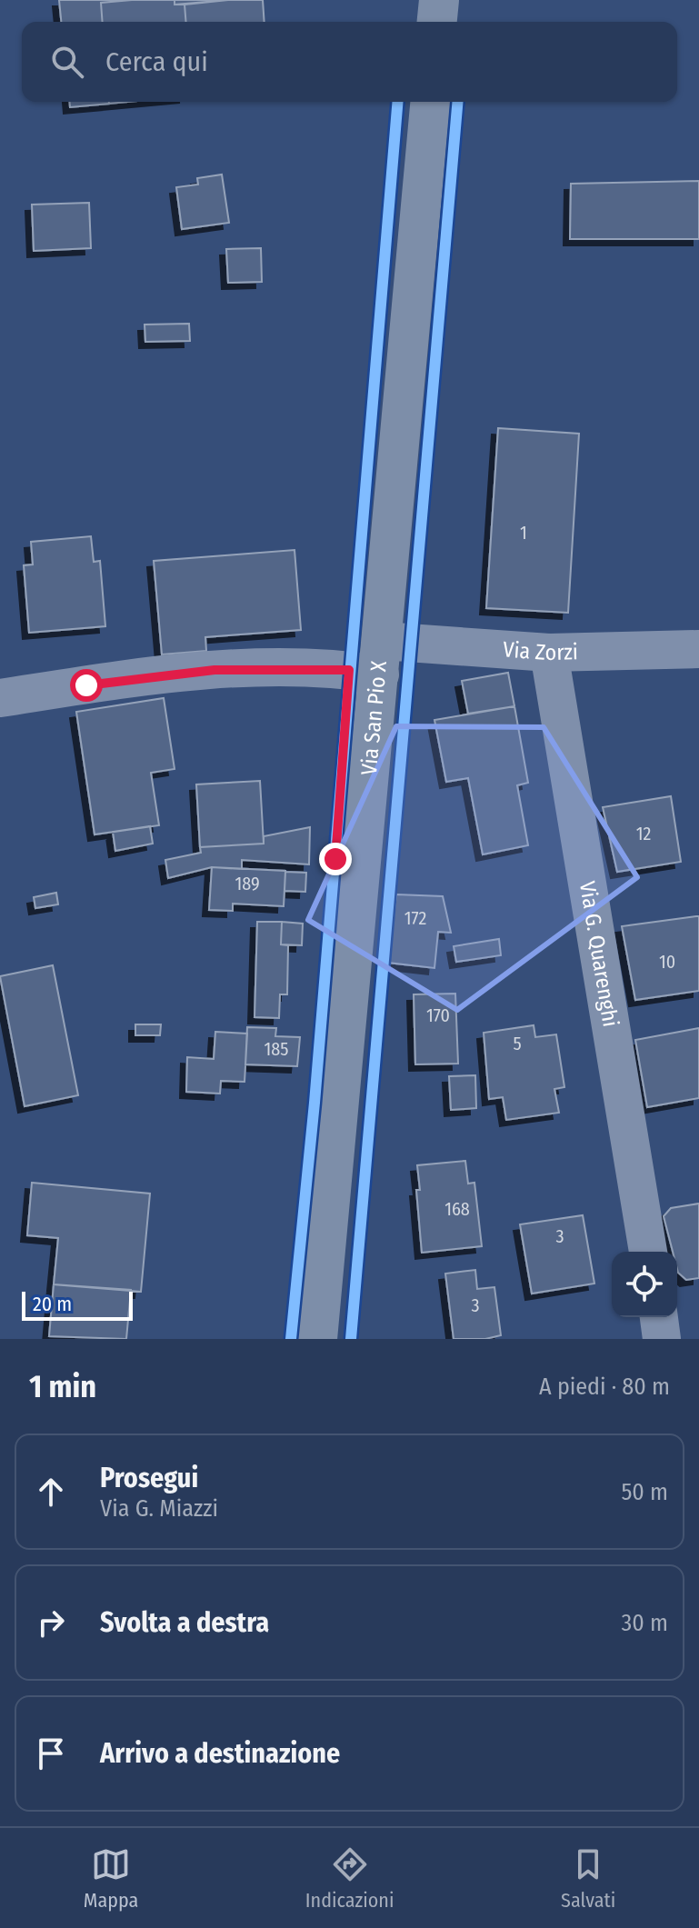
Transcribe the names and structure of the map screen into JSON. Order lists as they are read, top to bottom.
{
  "streets": {
    "main road": ["Via San Pio X"],
    "street": ["Via Zorzi", "Via G. Quarenghi"]
  },
  "crossings": [
    ["Via Zorzi", "Via San Pio X"],
    ["Via Zorzi", "Via G. Quarenghi"]
  ],
  "house_numbers": [
    "1",
    "12",
    "189",
    "172",
    "10",
    "170",
    "5",
    "185",
    "168",
    "3",
    "3"
  ],
  "scale_bar": "20 m",
  "page": {
    "search": "Cerca qui",
    "scale": "20 m",
    "heading": ["1 min", "A piedi · 80 m"],
    "list": [
      ["Prosegui", "Via G. Miazzi", "50 m"],
      ["Svolta a destra", "30 m"],
      "Arrivo a destinazione"
    ],
    "nav": ["Mappa", "Indicazioni", "Salvati"]
  }
}
